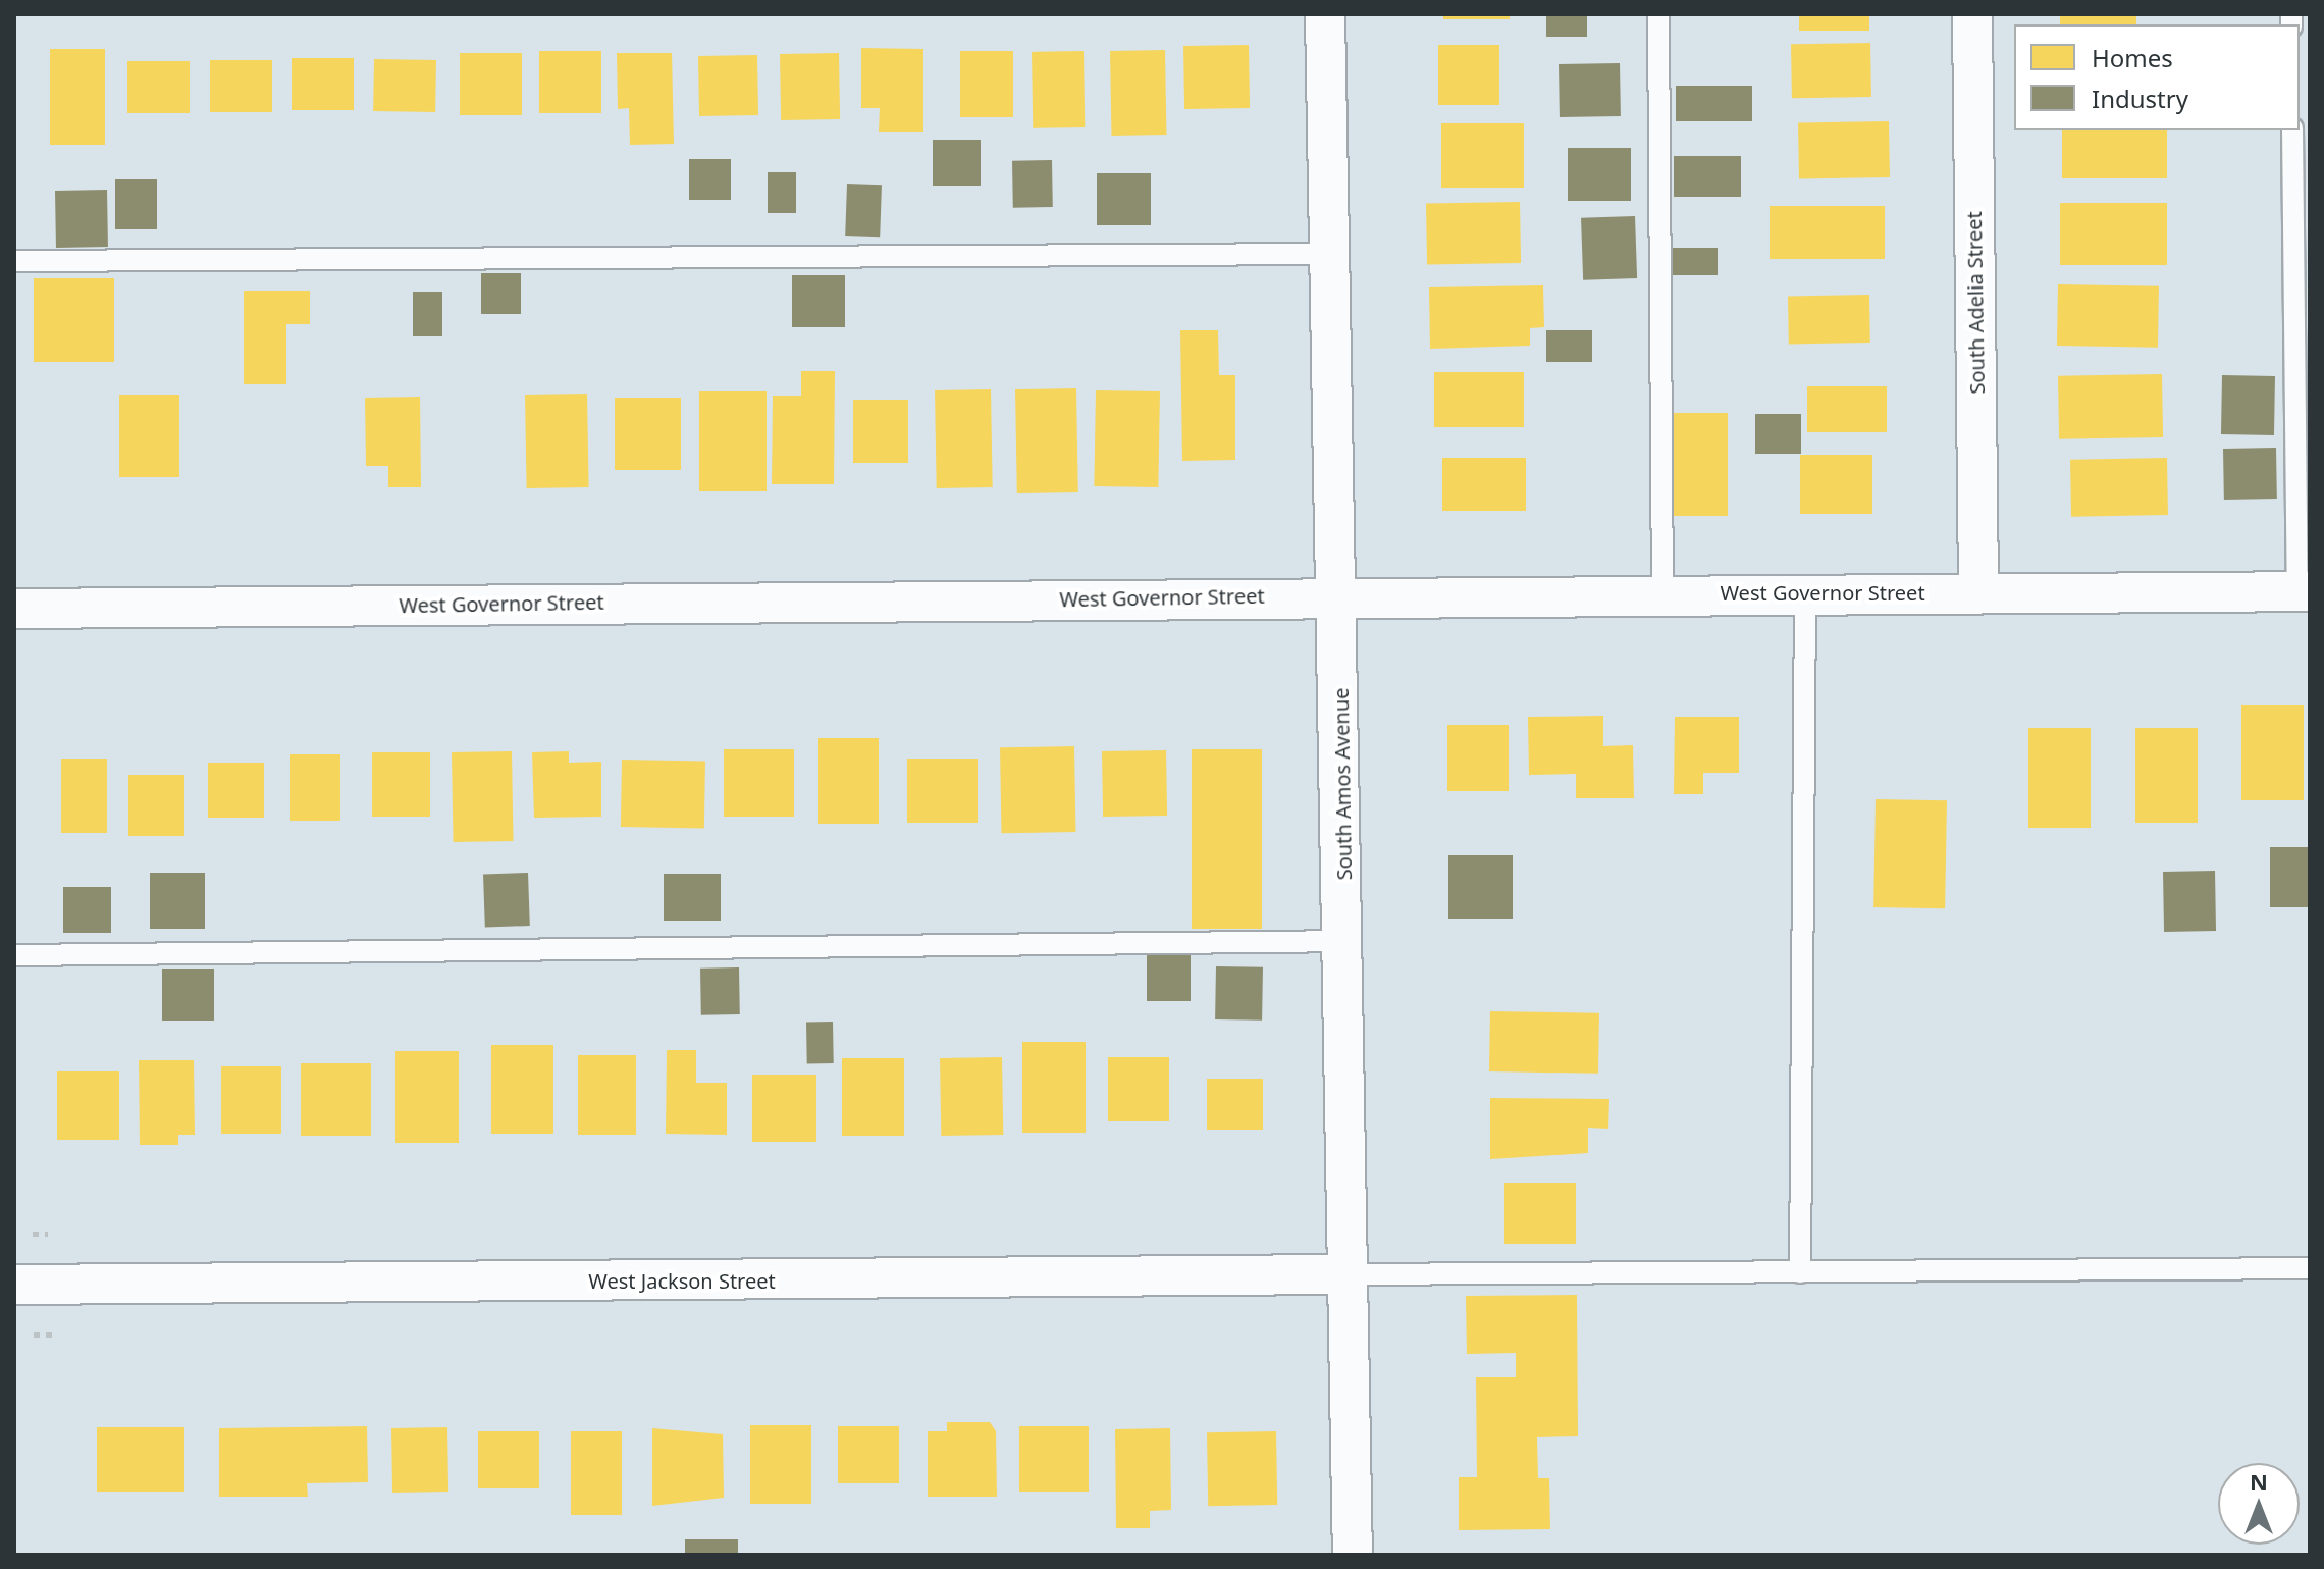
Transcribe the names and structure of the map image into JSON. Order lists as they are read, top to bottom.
{
  "streets": {
    "street": [
      "South Adelia Street",
      "West Governor Street",
      "South Amos Avenue",
      "West Jackson Street"
    ]
  },
  "crossings": [
    ["South Adelia Street", "West Governor Street"],
    ["West Governor Street", "South Amos Avenue"],
    ["South Amos Avenue", "West Jackson Street"]
  ],
  "legend": ["Homes", "Industry"],
  "north": "top"
}
